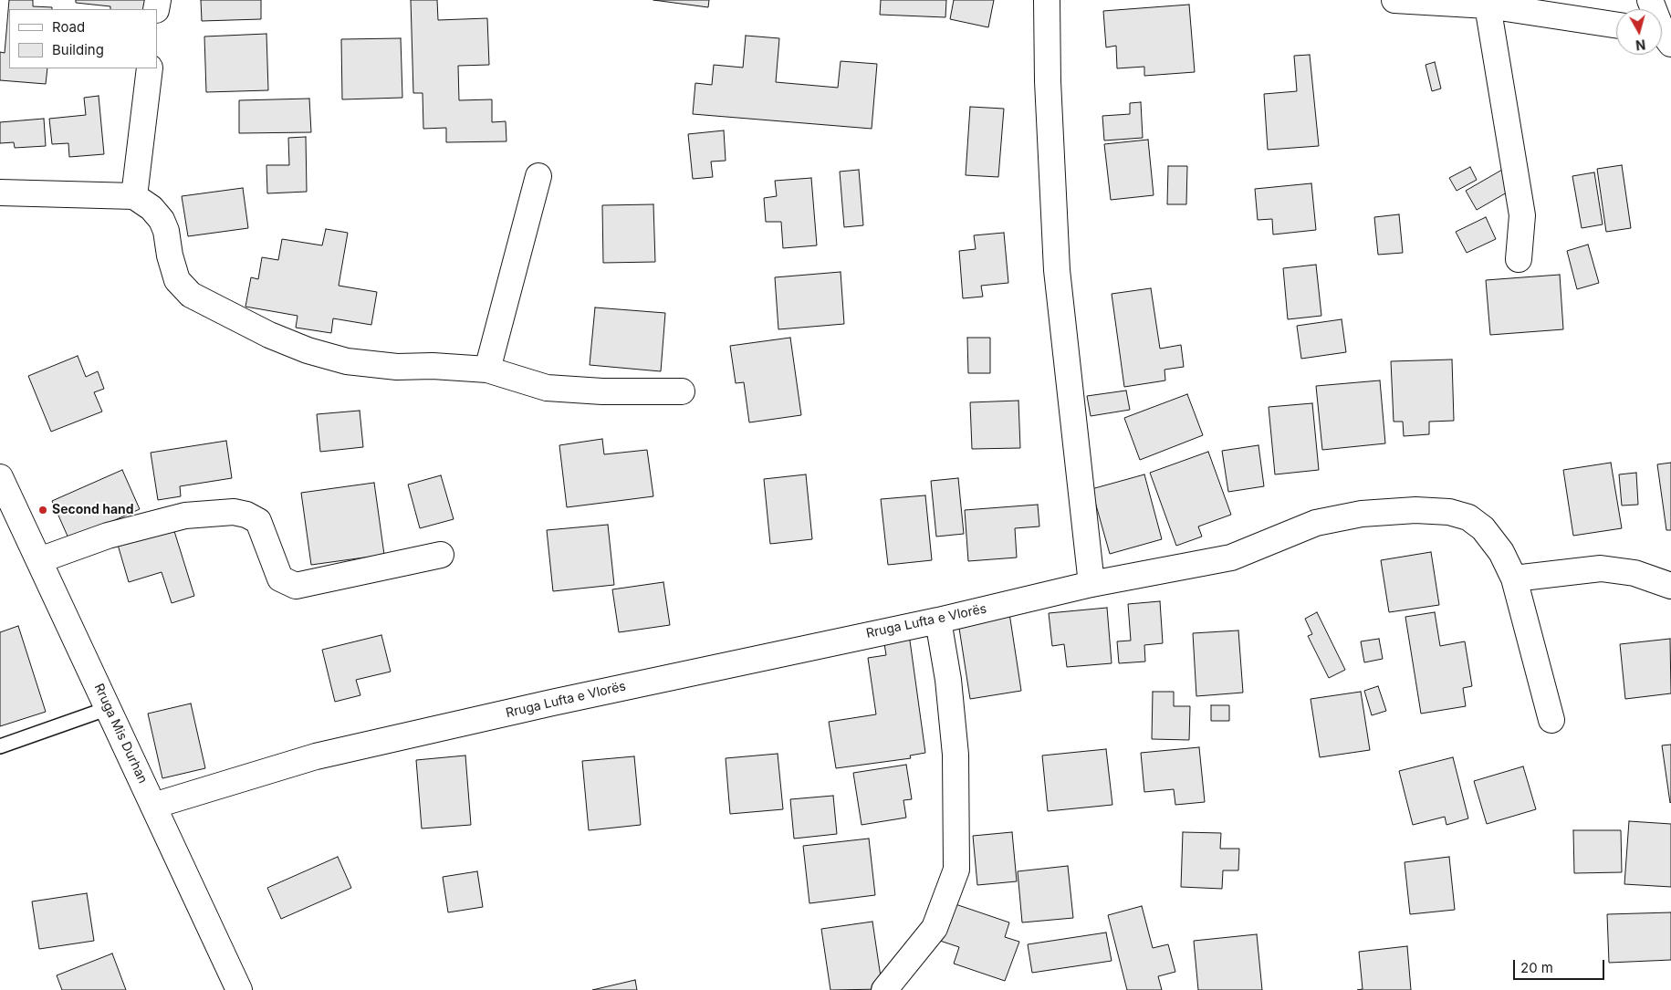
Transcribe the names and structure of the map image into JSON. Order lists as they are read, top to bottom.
{
  "streets": {
    "street": ["Rruga Lufta e Vlorës", "Rruga Mis Durhan"]
  },
  "crossings": [
    ["Rruga Lufta e Vlorës", "Rruga Mis Durhan"]
  ],
  "places": ["Second hand"],
  "legend": ["Road", "Building"],
  "scale_bar": "20 m",
  "north": "bottom"
}
